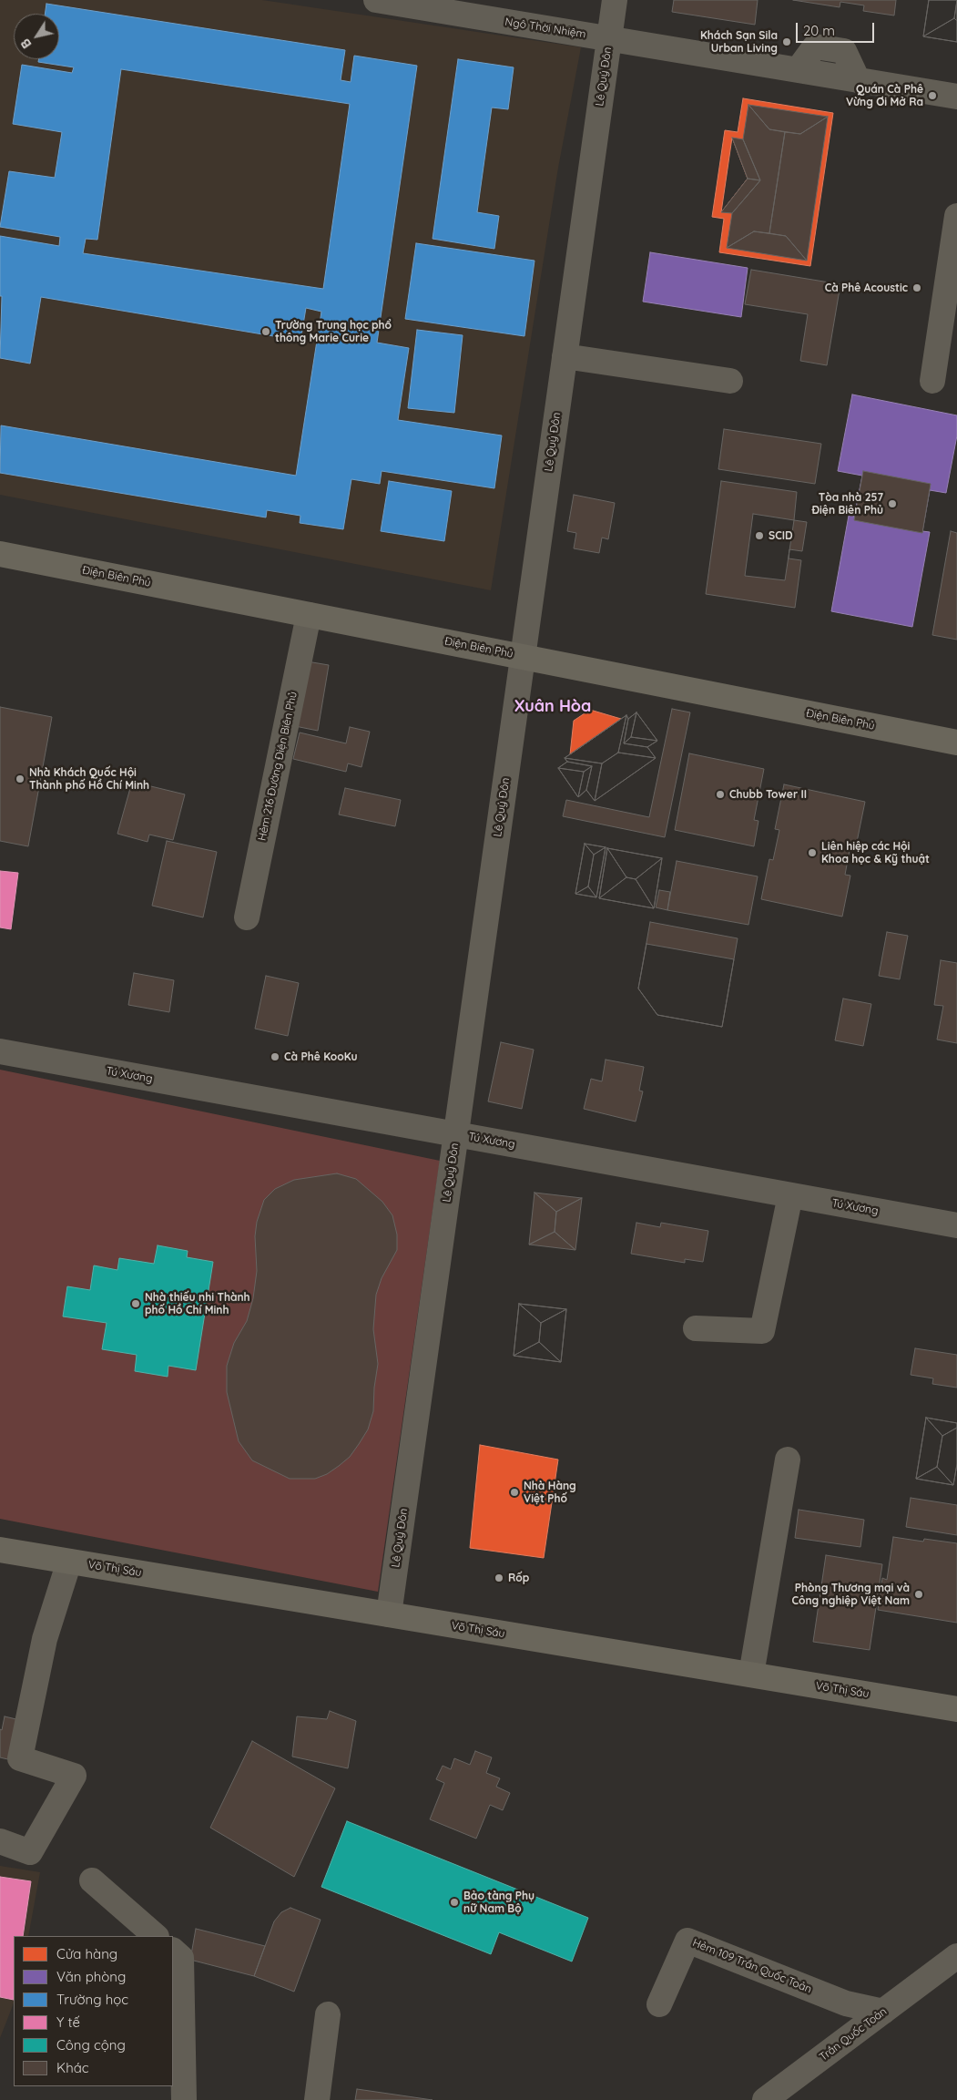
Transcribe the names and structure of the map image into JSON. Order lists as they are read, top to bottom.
{
  "streets": {
    "main road": ["Điện Biên Phủ", "Võ Thị Sáu"],
    "street": [
      "Ngô Thời Nhiệm",
      "Lê Quý Đôn",
      "Hẻm 216 Đường Điện Biên Phủ",
      "Tú Xương",
      "Hẻm 109 Trần Quốc Toản",
      "Trần Quốc Toản"
    ]
  },
  "crossings": [
    ["Ngô Thời Nhiệm", "Lê Quý Đôn"],
    ["Lê Quý Đôn", "Điện Biên Phủ"],
    ["Lê Quý Đôn", "Tú Xương"],
    ["Lê Quý Đôn", "Võ Thị Sáu"],
    ["Điện Biên Phủ", "Hẻm 216 Đường Điện Biên Phủ"],
    ["Hẻm 109 Trần Quốc Toản", "Trần Quốc Toản"]
  ],
  "districts": ["Xuân Hòa"],
  "places": [
    "Khách Sạn Sila Urban Living",
    "Quán Cà Phê Vừng Ơi Mở Ra",
    "Cà Phê Acoustic",
    "Trường Trung học phổ thông Marie Curie",
    "Tòa nhà 257 Điện Biên Phủ",
    "SCID",
    "Nhà Khách Quốc Hội Thành phố Hồ Chí Minh",
    "Chubb Tower II",
    "Liên hiệp các Hội Khoa học & Kỹ thuật",
    "Cà Phê KooKu",
    "Nhà thiếu nhi Thành phố Hồ Chí Minh",
    "Nhà Hàng Việt Phố",
    "Rốp",
    "Phòng Thương mại và Công nghiệp Việt Nam",
    "Bảo tàng Phụ nữ Nam Bộ"
  ],
  "legend": [
    "Cửa hàng",
    "Văn phòng",
    "Trường học",
    "Y tế",
    "Công cộng",
    "Khác"
  ],
  "scale_bar": "20 m",
  "north": "bottom left"
}
